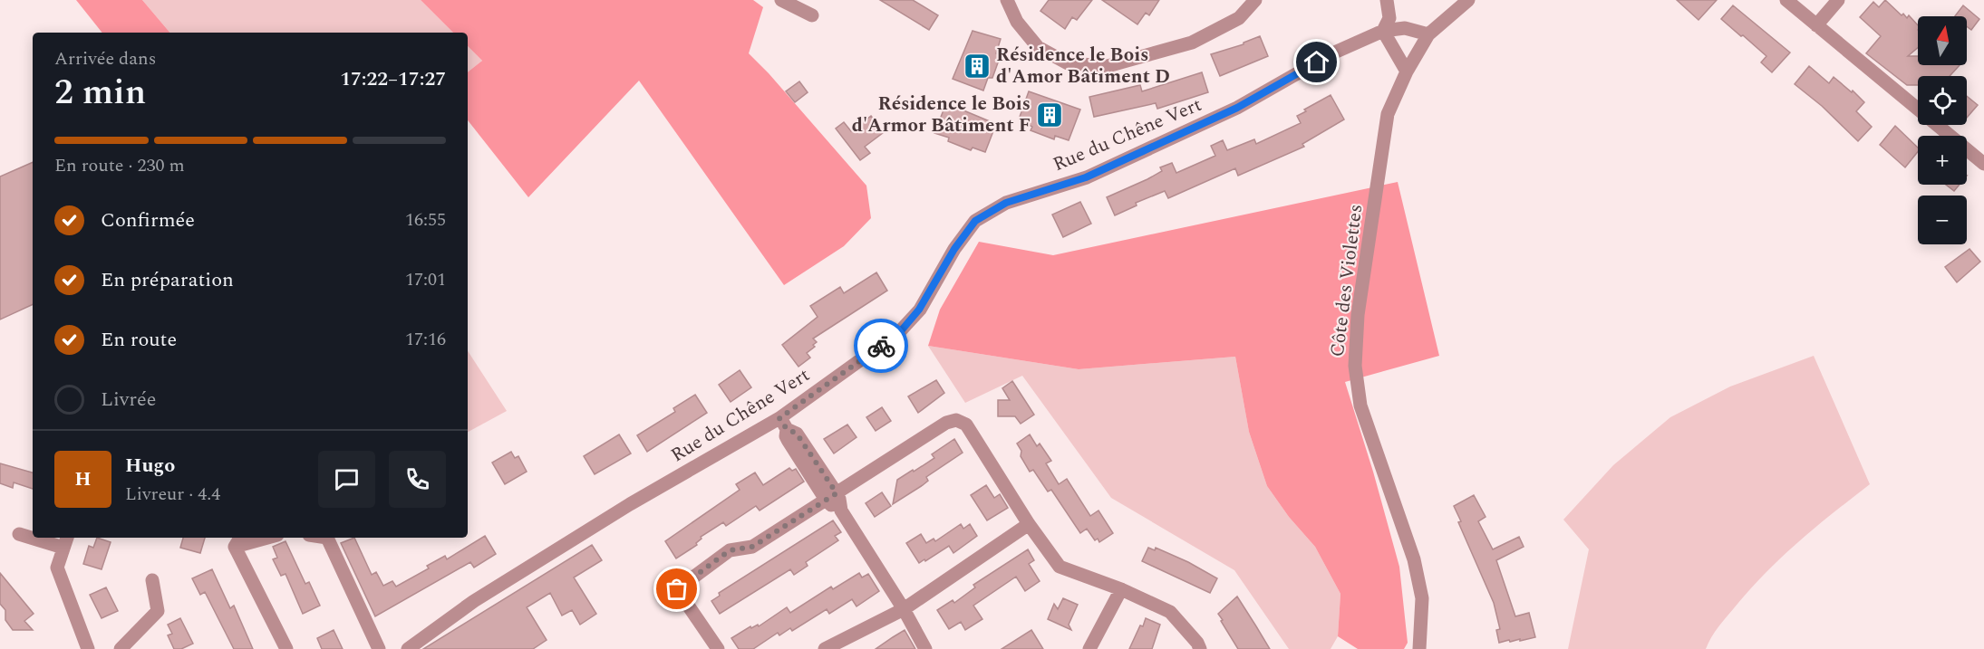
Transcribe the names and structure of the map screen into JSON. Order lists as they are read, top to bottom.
{
  "streets": {
    "street": ["Rue du Chêne Vert", "Côte des Violettes"]
  },
  "crossings": [
    ["Rue du Chêne Vert", "Côte des Violettes"]
  ],
  "places": {
    "building": ["Résidence le Bois d'Amor Bâtiment D", "Résidence le Bois d'Armor Bâtiment F"]
  },
  "north": "top",
  "page": {
    "map_buttons": ["+", "−"],
    "heading": ["2 min", "Arrivée dans", "17:22–17:27"],
    "panel": ["Hugo", "Livreur · 4.4"],
    "bar": "En route · 230 m",
    "list": [
      ["Confirmée", "16:55"],
      ["En préparation", "17:01"],
      ["En route", "17:16"],
      "Livrée"
    ],
    "round": "H"
  }
}
